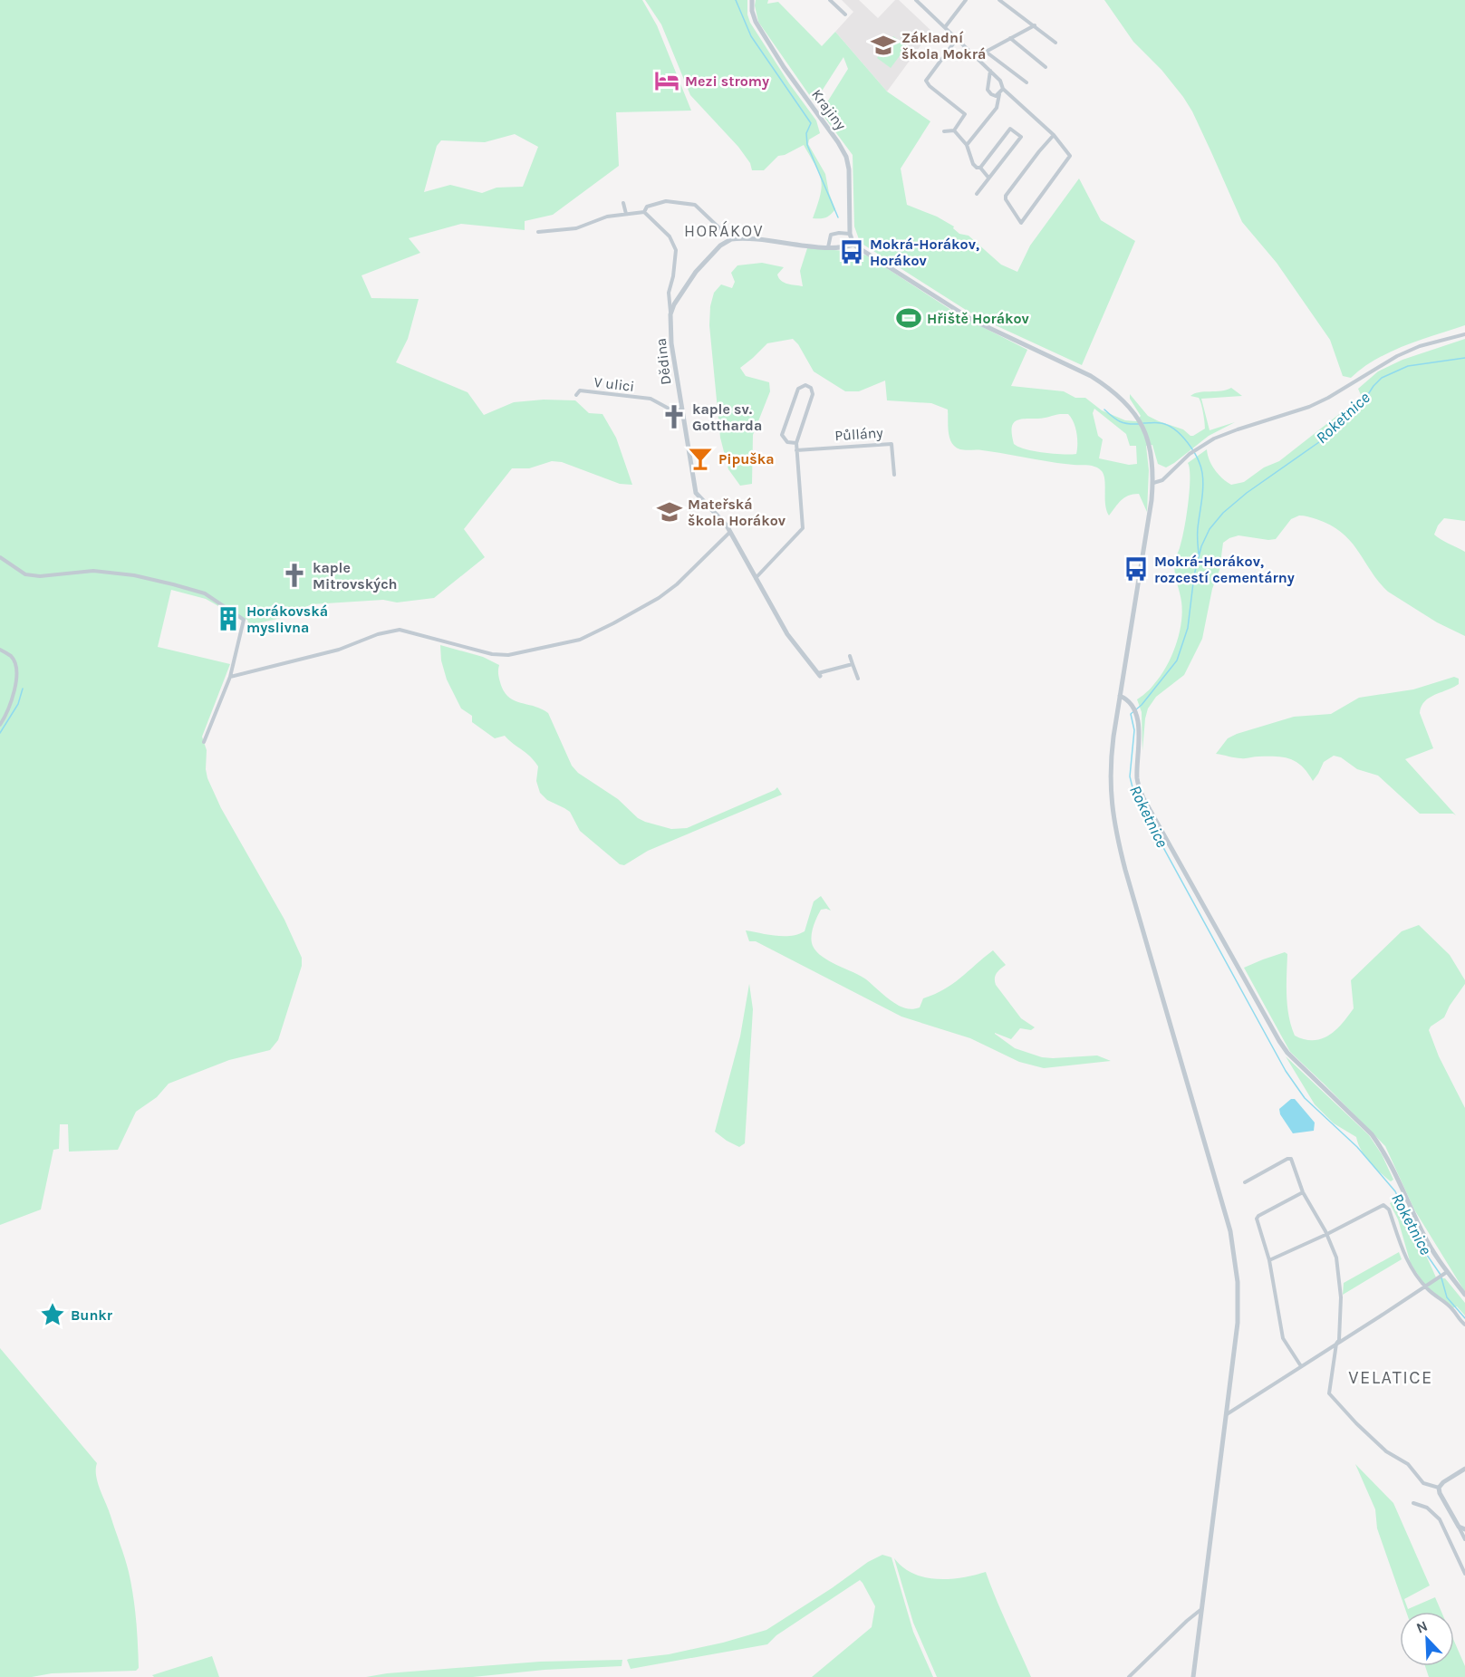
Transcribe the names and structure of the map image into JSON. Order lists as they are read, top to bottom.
{
  "streets": {
    "street": [
      "Krajiny",
      "Dědina",
      "V ulici",
      "Půllány"
    ]
  },
  "crossings": [
    ["Dědina", "V ulici"]
  ],
  "districts": ["HORÁKOV", "VELATICE"],
  "water": ["Roketnice"],
  "places": {
    "school or university": ["Základní škola Mokrá", "Mateřská škola Horákov"],
    "hotel": ["Mezi stromy"],
    "bus stop": ["Mokrá-Horákov, Horákov", "Mokrá-Horákov, rozcestí cementárny"],
    "sports": ["Hřiště Horákov"],
    "church": ["kaple sv. Gottharda", "kaple Mitrovských"],
    "bar": ["Pipuška"],
    "building": ["Horákovská myslivna"],
    "place": ["Bunkr"]
  },
  "north": "top left"
}
